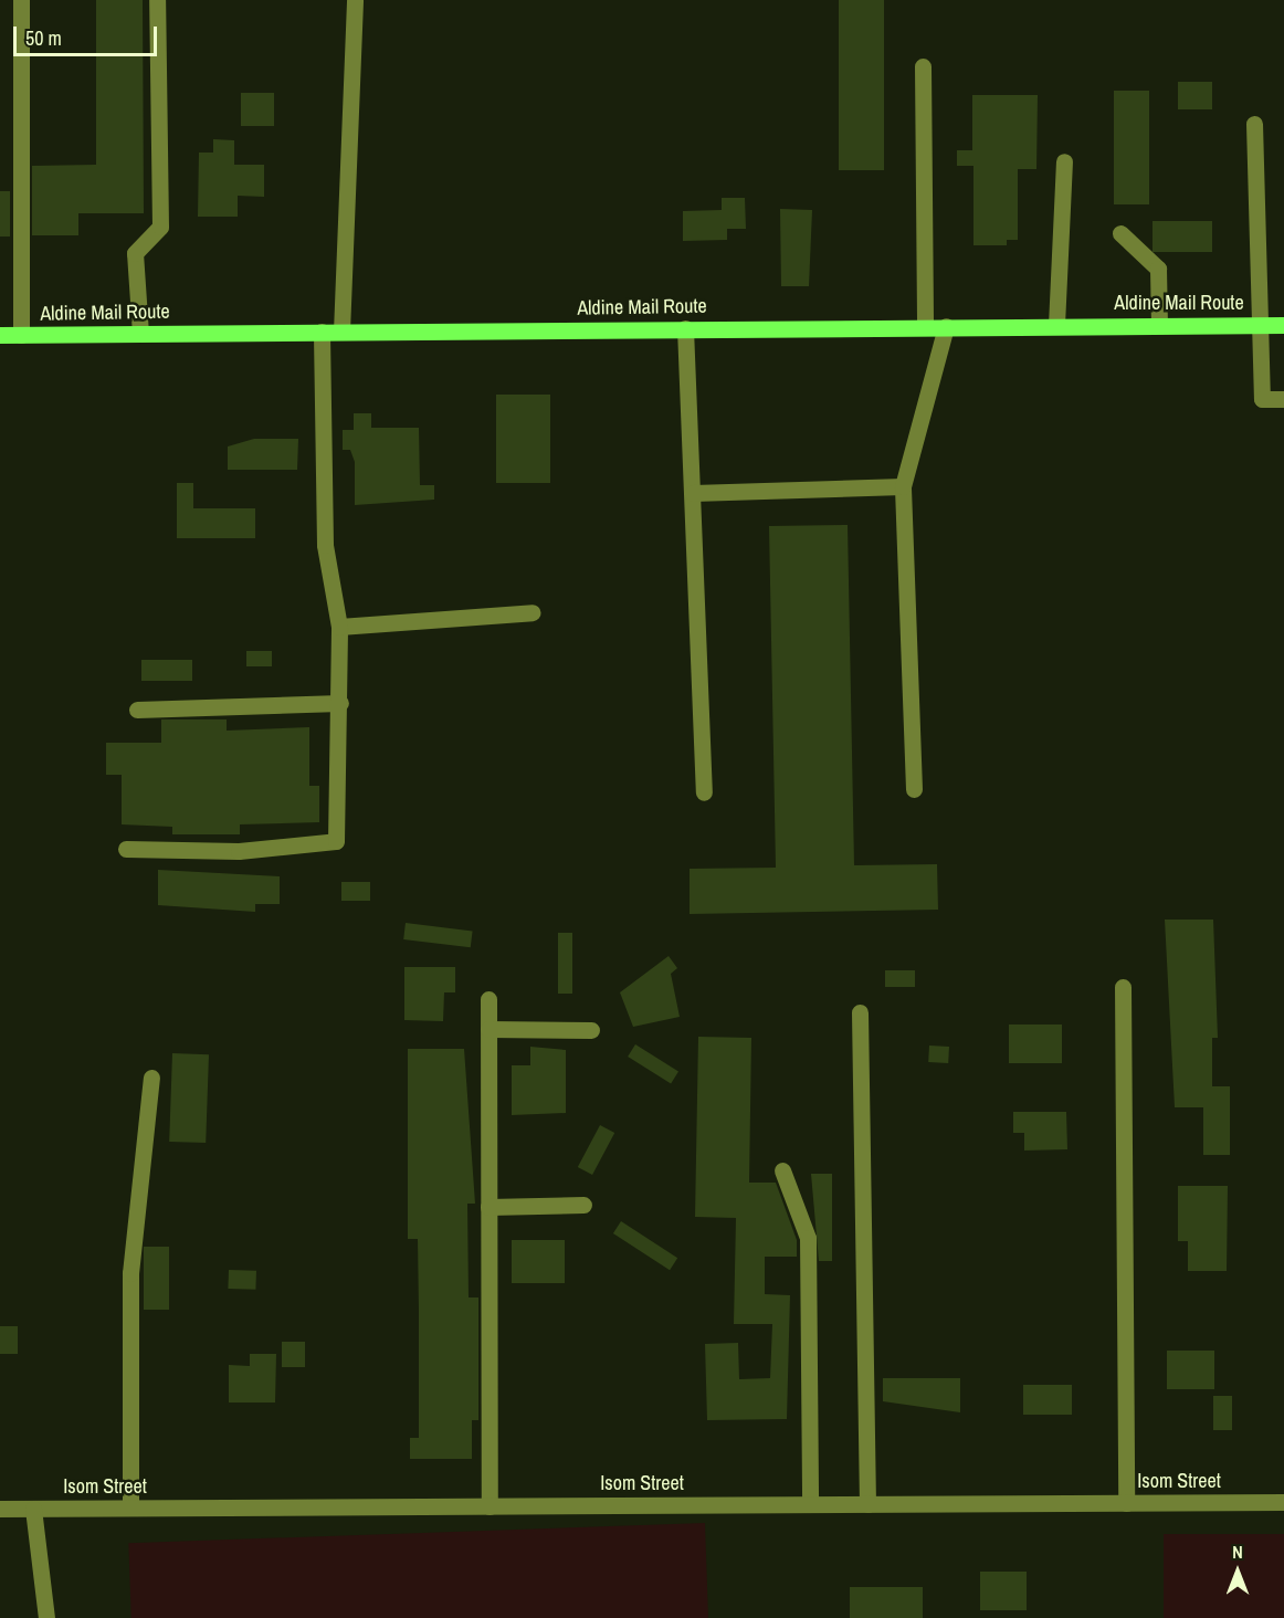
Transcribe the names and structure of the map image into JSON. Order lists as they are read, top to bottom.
{
  "streets": {
    "main road": ["Aldine Mail Route"],
    "street": ["Isom Street"]
  },
  "scale_bar": "50 m",
  "north": "top"
}
